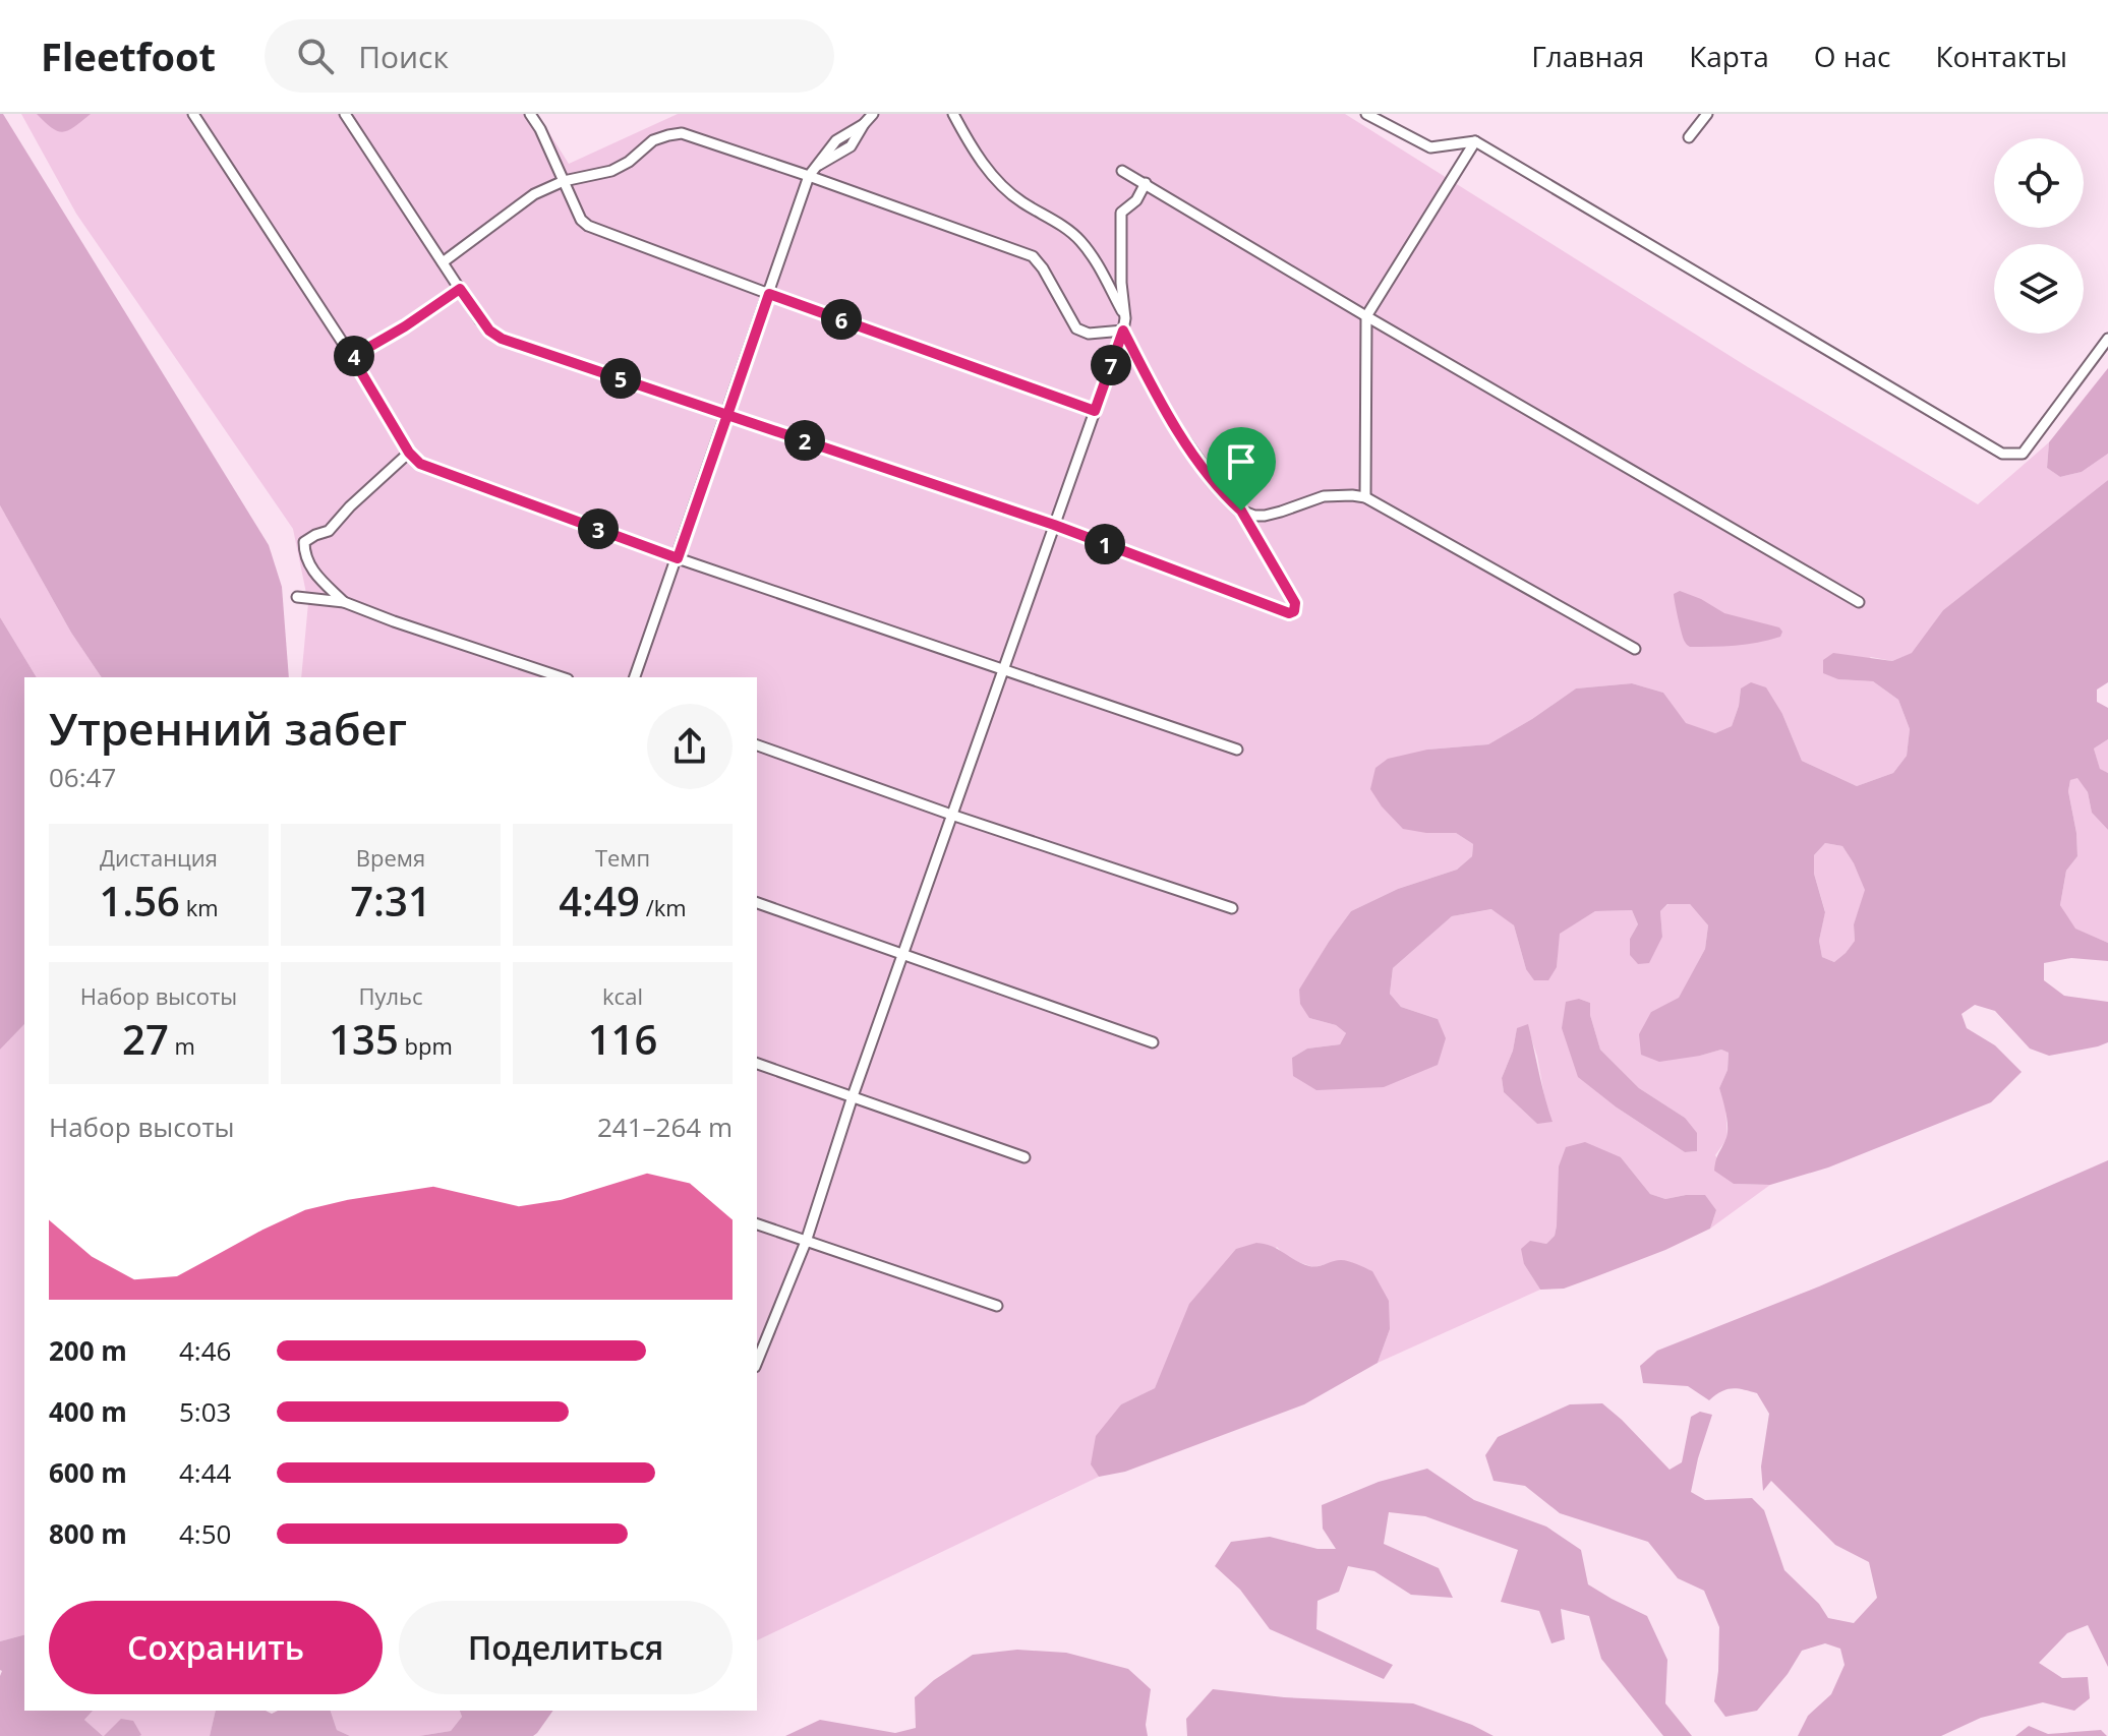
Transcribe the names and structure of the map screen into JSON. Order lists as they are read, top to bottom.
{
  "page": {
    "header": "Fleetfoot",
    "search": "Поиск",
    "nav": [
      "Главная",
      "Карта",
      "О нас",
      "Контакты"
    ],
    "pins": [
      "6",
      "4",
      "7",
      "5",
      "2",
      "3",
      "1"
    ],
    "heading": ["Утренний забег", "06:47"],
    "stats": [
      ["Дистанция", "1.56 km"],
      ["Время", "7:31"],
      ["Темп", "4:49 /km"],
      ["Набор высоты", "27 m"],
      ["Пульс", "135 bpm"],
      ["kcal", "116"]
    ],
    "chart": ["Набор высоты", "241–264 m"],
    "list": [
      {
        "name": "200 m",
        "note": "4:46"
      },
      {
        "name": "400 m",
        "note": "5:03"
      },
      {
        "name": "600 m",
        "note": "4:44"
      },
      {
        "name": "800 m",
        "note": "4:50"
      }
    ],
    "buttons": ["Сохранить", "Поделиться"]
  }
}
